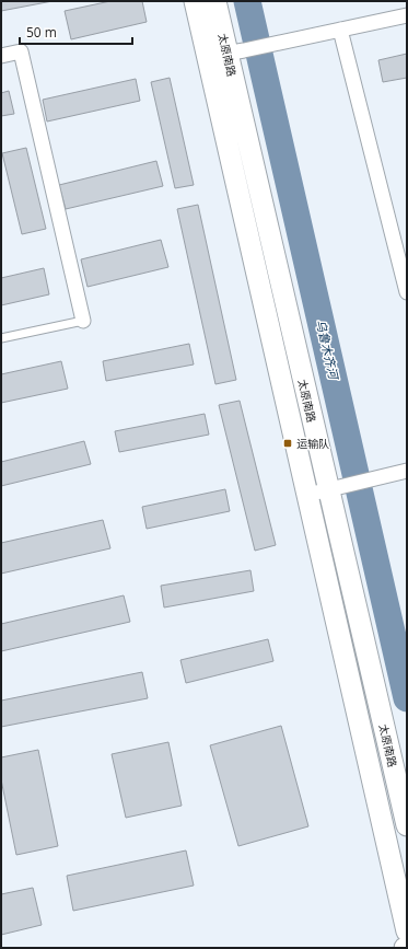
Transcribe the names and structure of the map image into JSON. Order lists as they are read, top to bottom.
{
  "streets": {
    "main road": ["太原南路"]
  },
  "water": ["乌鲁木齐河"],
  "places": {
    "transit": ["运输队"]
  },
  "scale_bar": "50 m"
}
